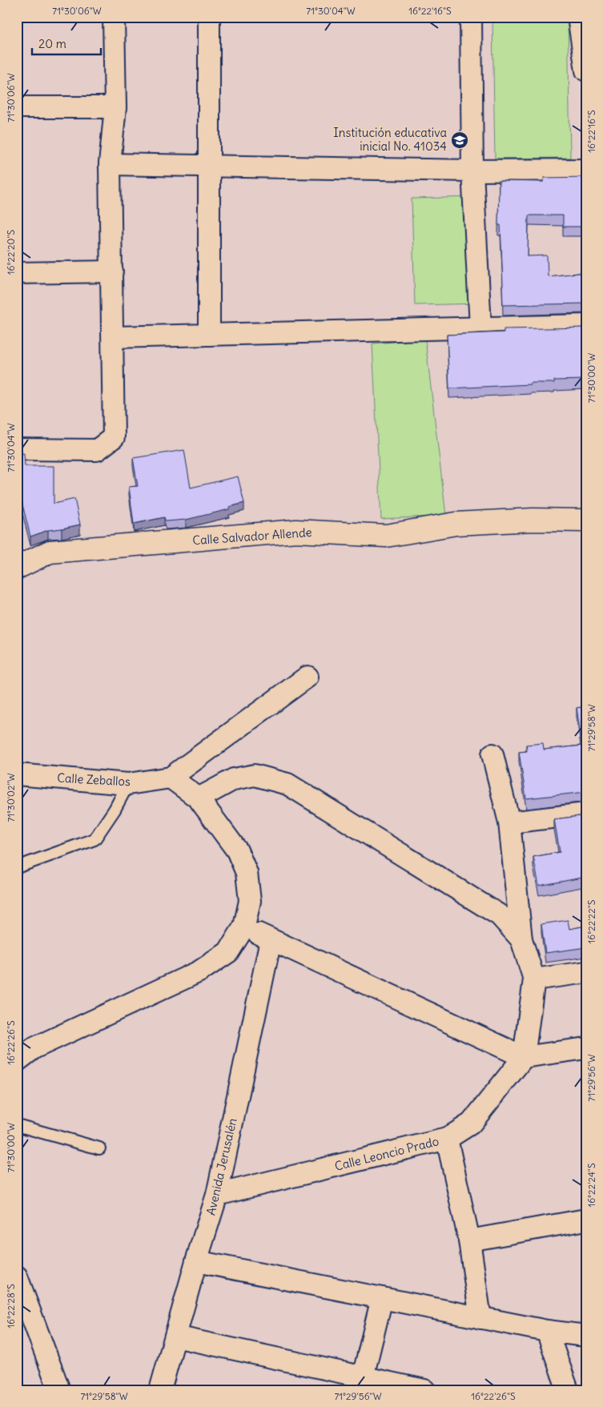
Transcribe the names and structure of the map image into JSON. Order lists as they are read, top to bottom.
{
  "streets": {
    "street": [
      "Calle Salvador Allende",
      "Calle Zeballos",
      "Calle Leoncio Prado",
      "Avenida Jerusalén"
    ]
  },
  "crossings": [
    ["Calle Leoncio Prado", "Avenida Jerusalén"]
  ],
  "places": {
    "school or university": ["Institución educativa inicial No. 41034"]
  },
  "scale_bar": "20 m",
  "coordinates": [
    "71°30'06\"W",
    "71°30'04\"W",
    "16°22'16\"S",
    "16°22'20\"S",
    "71°30'00\"W",
    "71°29'58\"W",
    "71°30'02\"W",
    "16°22'22\"S",
    "16°22'26\"S",
    "71°29'56\"W",
    "16°22'24\"S",
    "16°22'28\"S"
  ]
}
